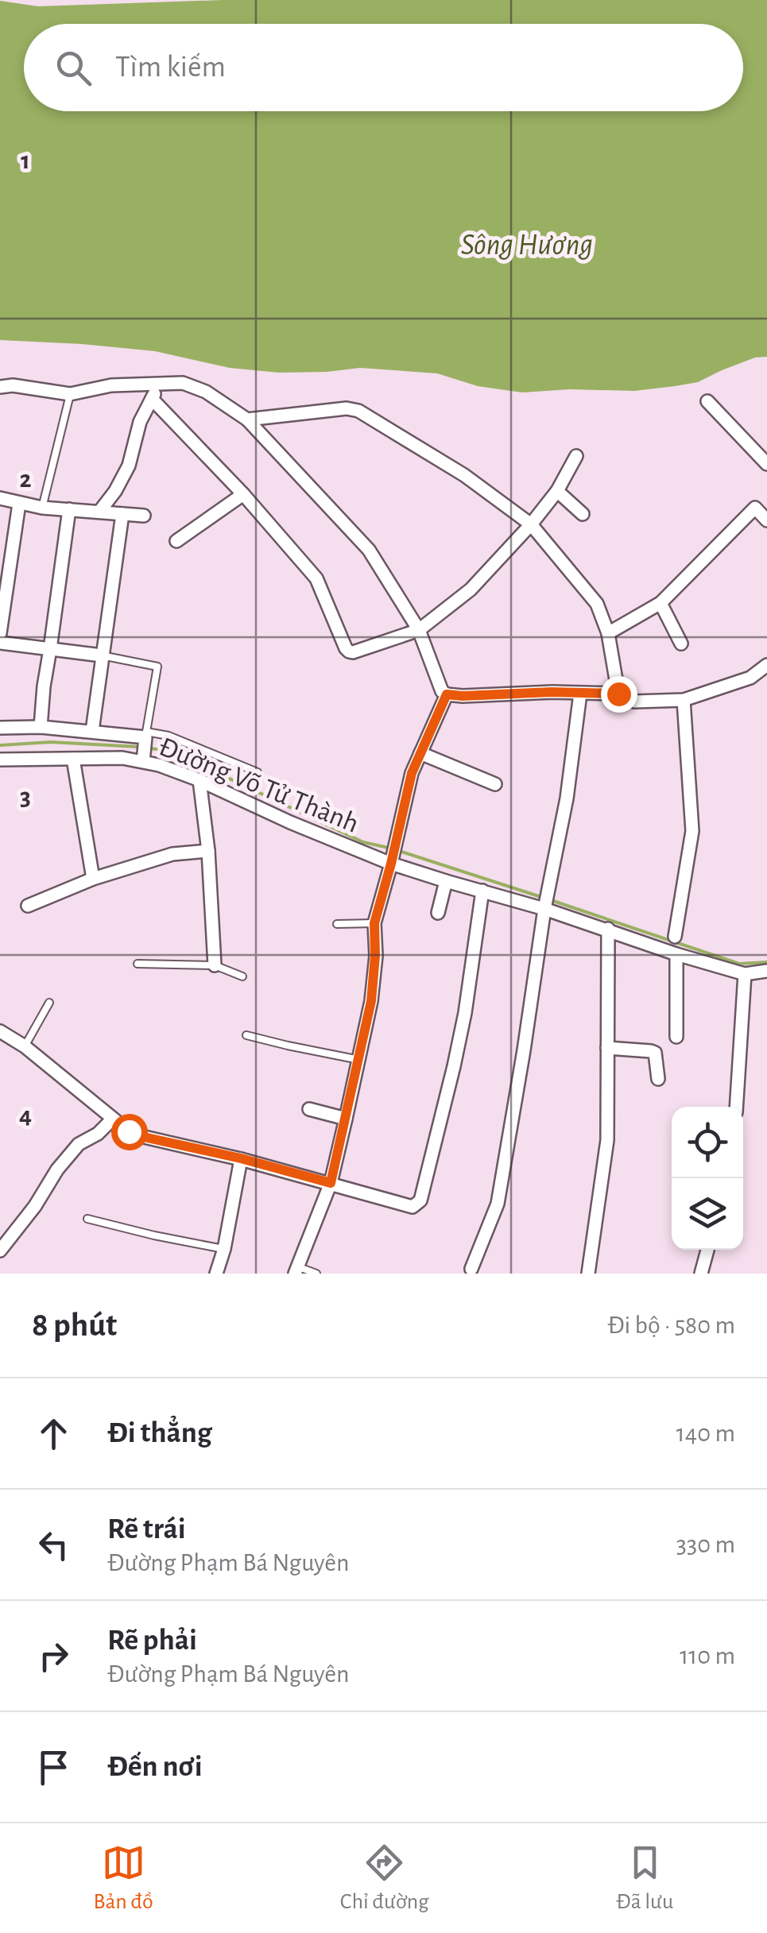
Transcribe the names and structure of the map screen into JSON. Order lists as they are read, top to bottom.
{
  "streets": {
    "street": ["Đường Võ Tử Thành"]
  },
  "water": ["Sông Hương"],
  "page": {
    "search": "Tìm kiếm",
    "heading": ["8 phút", "Đi bộ · 580 m"],
    "list": [
      ["Đi thẳng", "140 m"],
      ["Rẽ trái", "Đường Phạm Bá Nguyên", "330 m"],
      ["Rẽ phải", "Đường Phạm Bá Nguyên", "110 m"],
      "Đến nơi"
    ],
    "nav": ["Bản đồ", "Chỉ đường", "Đã lưu"]
  },
  "grid": {
    "rows": [
      "1",
      "2",
      "3",
      "4"
    ]
  }
}
